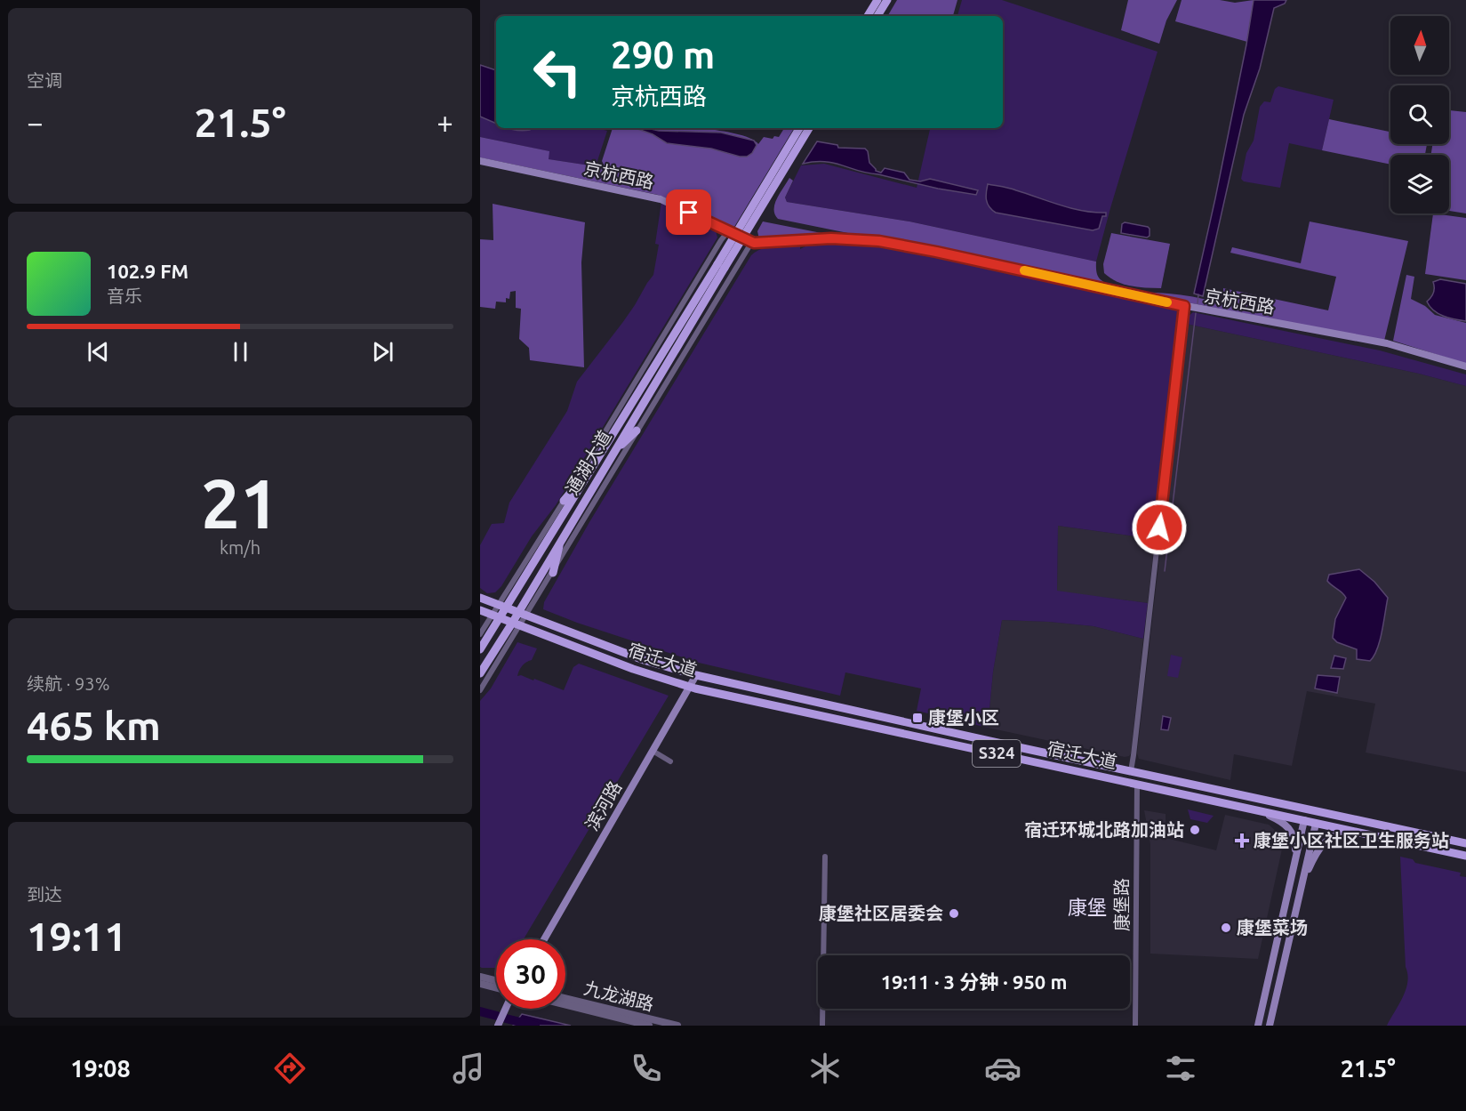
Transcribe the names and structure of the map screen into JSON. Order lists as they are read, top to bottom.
{
  "streets": {
    "main road": [
      "京杭西路",
      "通湖大道",
      "宿迁大道",
      "S324",
      "滨河路"
    ],
    "street": ["康堡路", "九龙湖路"]
  },
  "crossings": [
    ["通湖大道", "宿迁大道"],
    ["宿迁大道", "滨河路"],
    ["宿迁大道", "康堡路"]
  ],
  "districts": ["康堡"],
  "places": {
    "transit": ["康堡小区"],
    "other": ["宿迁环城北路加油站", "康堡社区居委会", "康堡菜场"],
    "health": ["康堡小区社区卫生服务站"]
  },
  "north": "top",
  "page": {
    "tile": [
      "空调",
      ["21", "km/h"],
      ["续航 · 93%", "465 km"],
      ["到达", "19:11"]
    ],
    "turn": ["290 m", "京杭西路"],
    "heat": ["−", "21.5°", "+"],
    "song": ["102.9 FM", "音乐"],
    "limit": "30",
    "trip": "19:11 · 3 分钟 · 950 m",
    "tabs": ["19:08", "21.5°"]
  }
}
